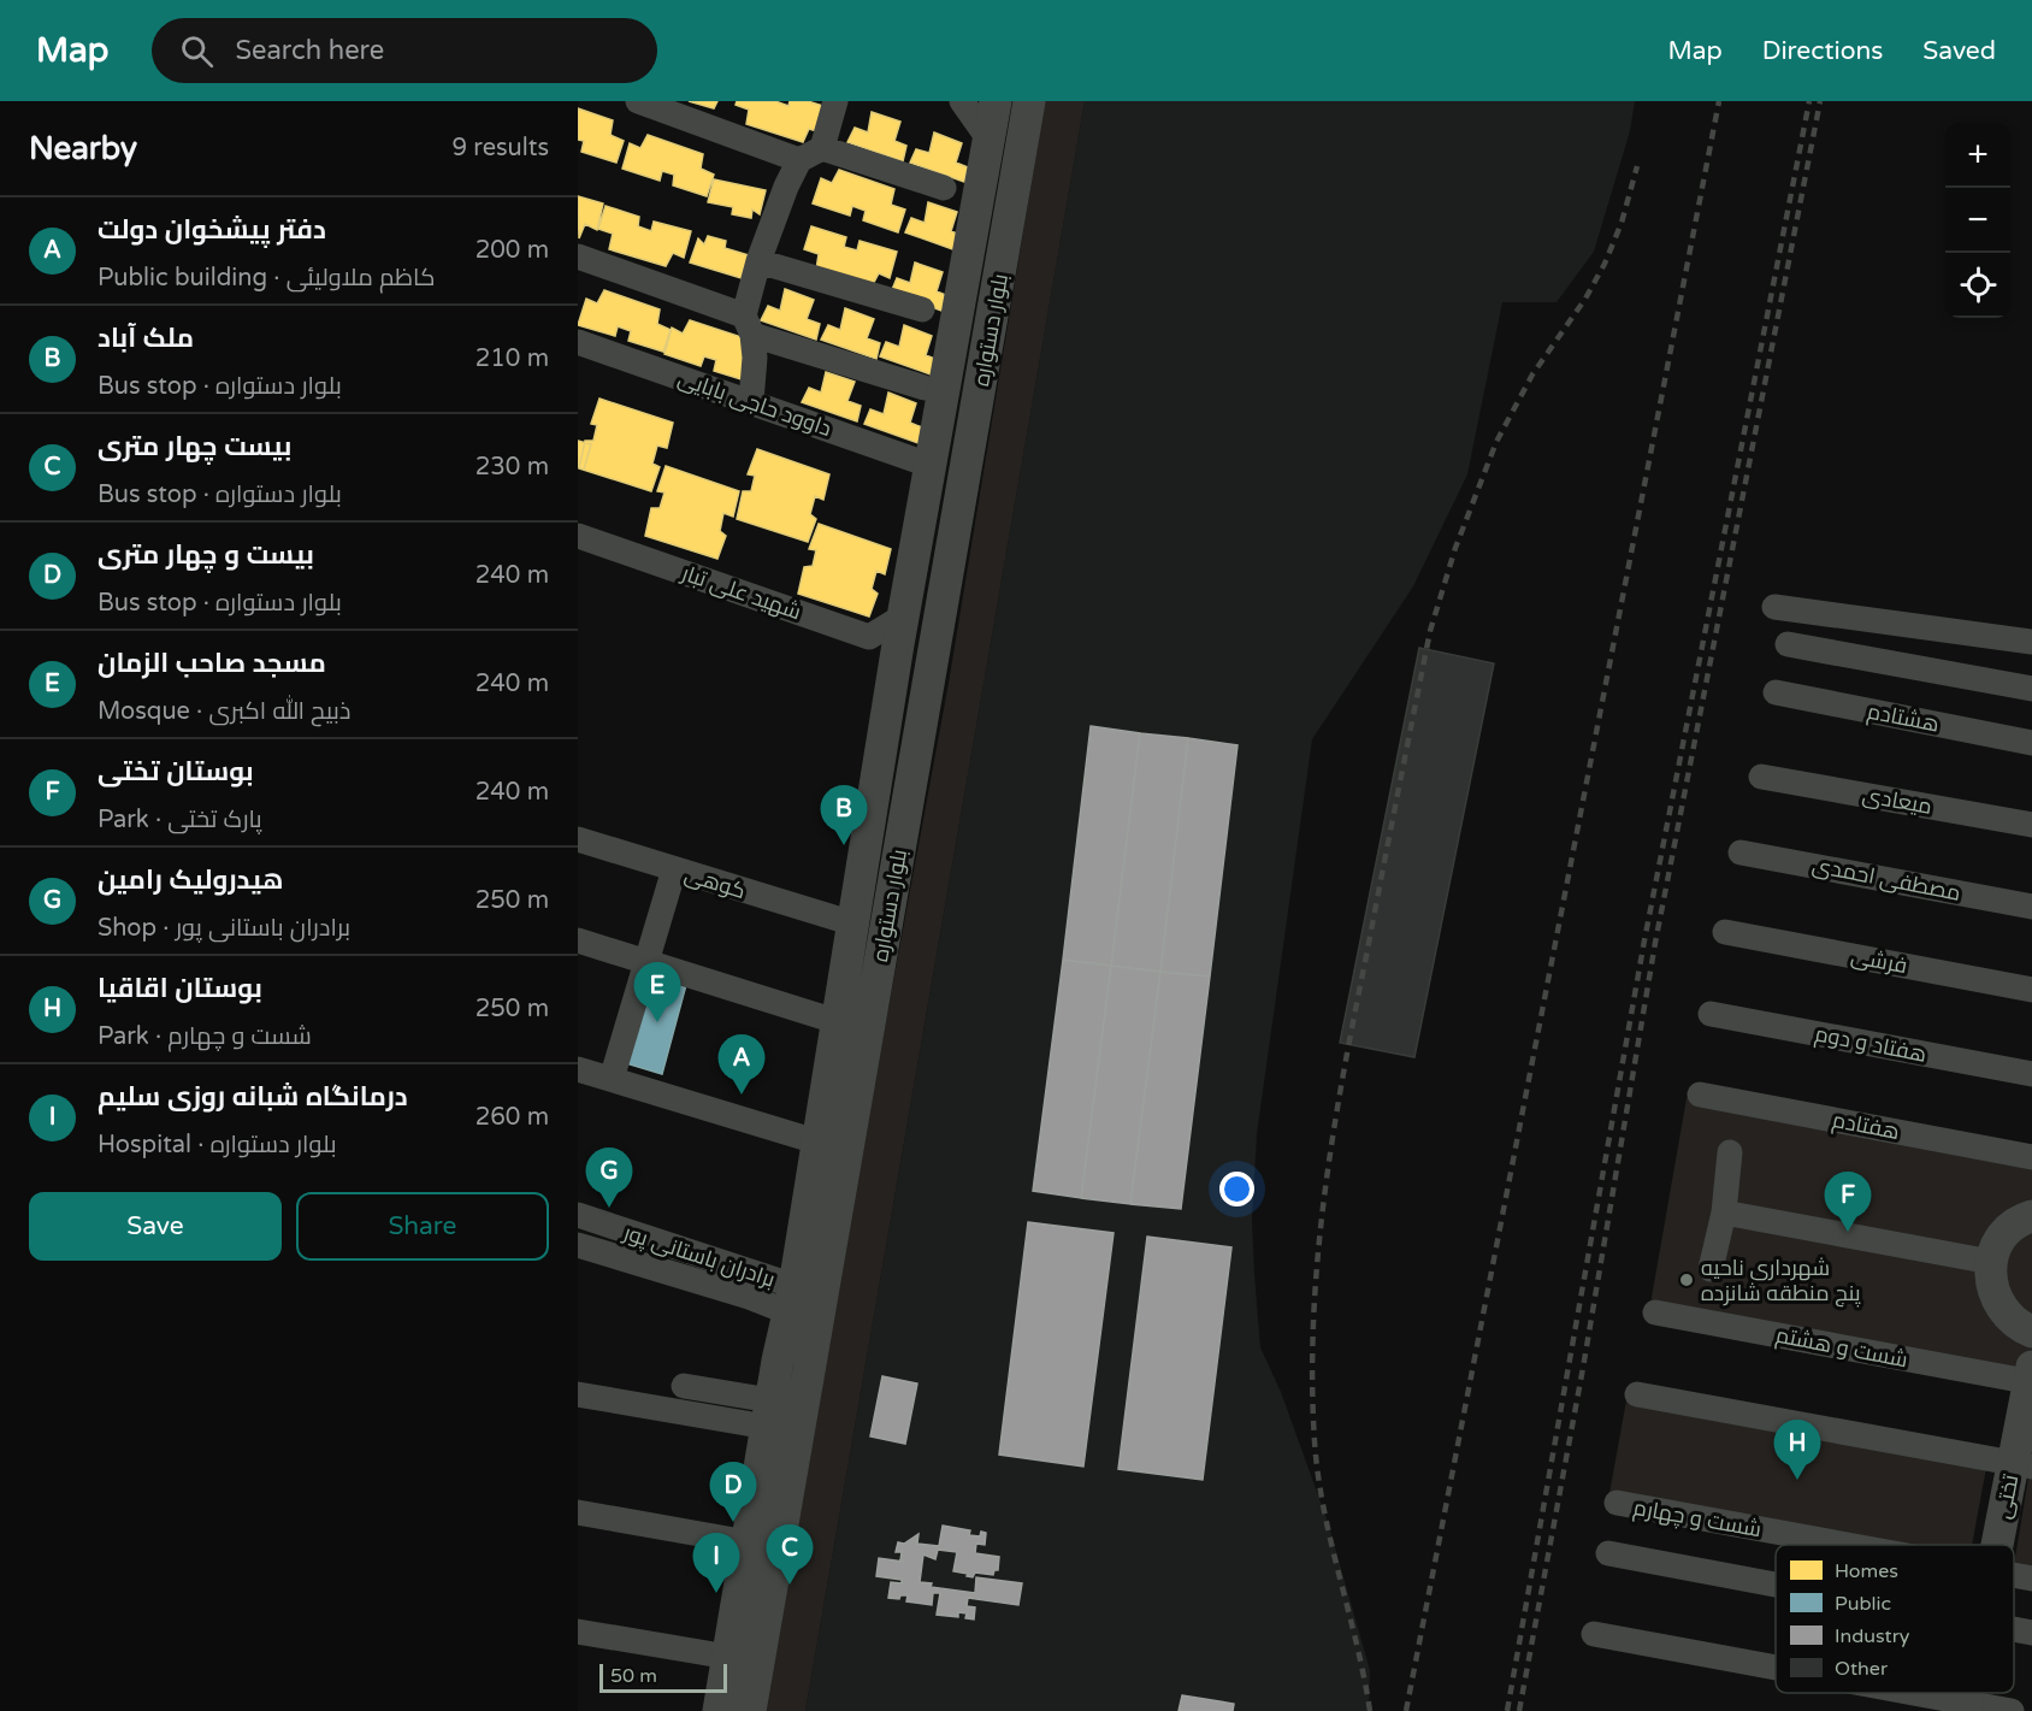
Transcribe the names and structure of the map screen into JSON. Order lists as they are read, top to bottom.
{
  "streets": {
    "main road": ["بلوار دستواره", "تختی"],
    "street": [
      "داوود حاجی بابایی",
      "شهید علی تبار",
      "هشتادم",
      "میعادی",
      "مصطفی احمدی",
      "کوهی",
      "فرشی",
      "هفتاد و دوم",
      "هفتادم",
      "برادران باستانی پور",
      "شست و هشتم",
      "شست و چهارم"
    ]
  },
  "crossings": [
    ["بلوار دستواره", "داوود حاجی بابایی"],
    ["بلوار دستواره", "شهید علی تبار"],
    ["بلوار دستواره", "کوهی"],
    ["بلوار دستواره", "برادران باستانی پور"],
    ["شست و هشتم", "تختی"]
  ],
  "places": ["شهرداری ناحیه پنج منطقه شانزده"],
  "legend": [
    "Homes",
    "Public",
    "Industry",
    "Other"
  ],
  "scale_bar": "50 m",
  "page": {
    "header": "Map",
    "search": "Search here",
    "nav": ["Map", "Directions", "Saved"],
    "heading": ["Nearby", "9 results"],
    "map_buttons": ["+", "−"],
    "list": [
      {
        "mark": "A",
        "name": "دفتر پیشخوان دولت",
        "note": "Public building · کاظم ملاولیئی",
        "value": "200 m"
      },
      {
        "mark": "B",
        "name": "ملک آباد",
        "note": "Bus stop · بلوار دستواره",
        "value": "210 m"
      },
      {
        "mark": "C",
        "name": "بیست چهار متری",
        "note": "Bus stop · بلوار دستواره",
        "value": "230 m"
      },
      {
        "mark": "D",
        "name": "بیست و چهار متری",
        "note": "Bus stop · بلوار دستواره",
        "value": "240 m"
      },
      {
        "mark": "E",
        "name": "مسجد صاحب الزمان",
        "note": "Mosque · ذبیح الله اکبری",
        "value": "240 m"
      },
      {
        "mark": "F",
        "name": "بوستان تختی",
        "note": "Park · پارک تختی",
        "value": "240 m"
      },
      {
        "mark": "G",
        "name": "هیدرولیک رامین",
        "note": "Shop · برادران باستانی پور",
        "value": "250 m"
      },
      {
        "mark": "H",
        "name": "بوستان اقاقیا",
        "note": "Park · شست و چهارم",
        "value": "250 m"
      },
      {
        "mark": "I",
        "name": "درمانگاه شبانه روزی سلیم",
        "note": "Hospital · بلوار دستواره",
        "value": "260 m"
      }
    ],
    "pins": [
      "B",
      "E",
      "A",
      "G",
      "F",
      "H",
      "D",
      "C",
      "I"
    ],
    "buttons": ["Save", "Share"],
    "scale": "50 m"
  }
}
